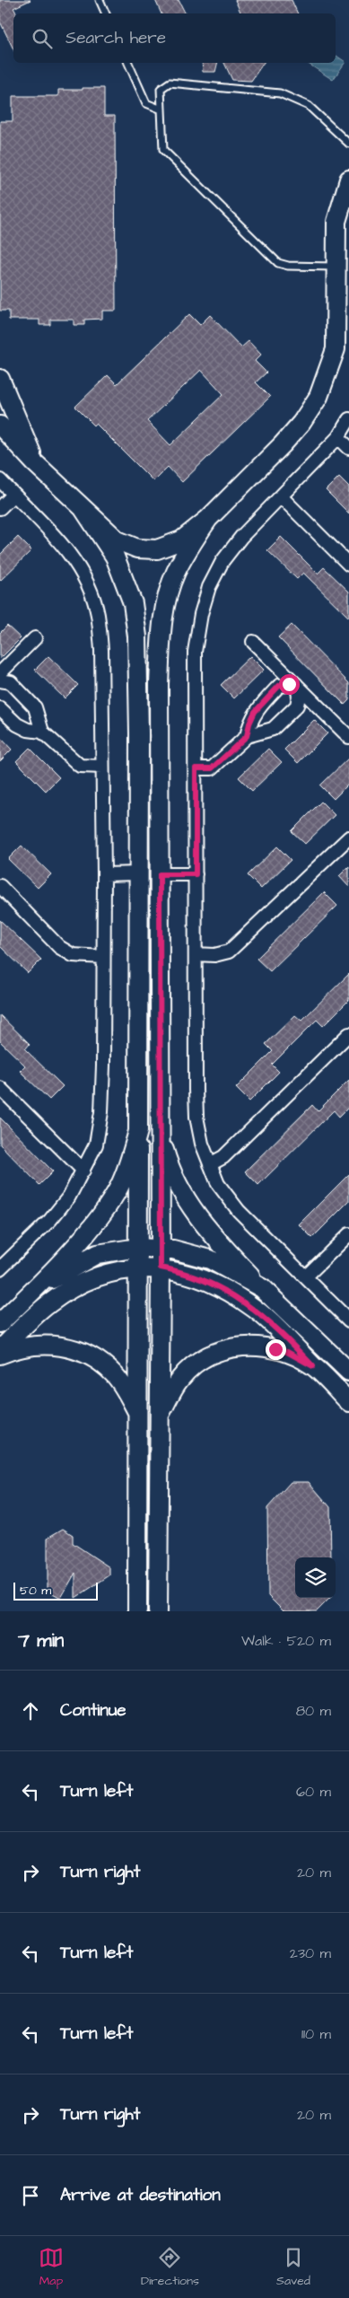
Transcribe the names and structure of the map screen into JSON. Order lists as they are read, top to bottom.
{
  "scale_bar": "50 m",
  "page": {
    "search": "Search here",
    "scale": "50 m",
    "heading": ["7 min", "Walk · 520 m"],
    "list": [
      ["Continue", "80 m"],
      ["Turn left", "60 m"],
      ["Turn right", "20 m"],
      ["Turn left", "230 m"],
      ["Turn left", "110 m"],
      ["Turn right", "20 m"],
      "Arrive at destination"
    ],
    "nav": ["Map", "Directions", "Saved"]
  }
}
